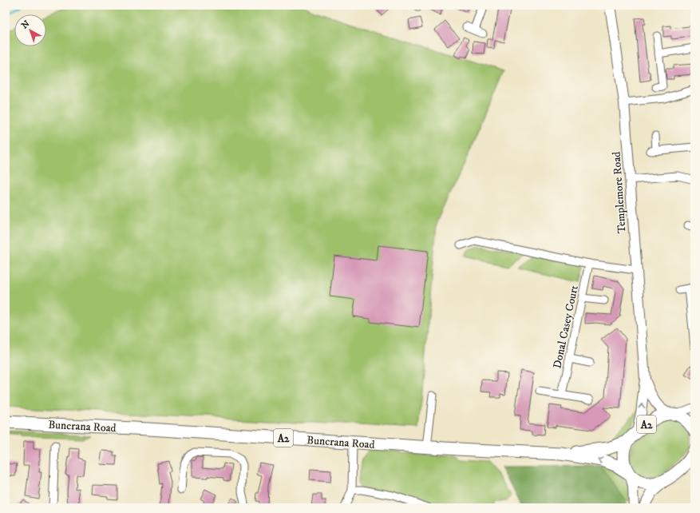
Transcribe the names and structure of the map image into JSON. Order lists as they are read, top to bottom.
{
  "streets": {
    "highway": ["A2", "Buncrana Road"],
    "main road": ["Templemore Road"],
    "street": ["Donal Casey Court"]
  },
  "crossings": [
    ["Templemore Road", "A2"],
    ["A2", "Buncrana Road"]
  ],
  "north": "top left"
}
